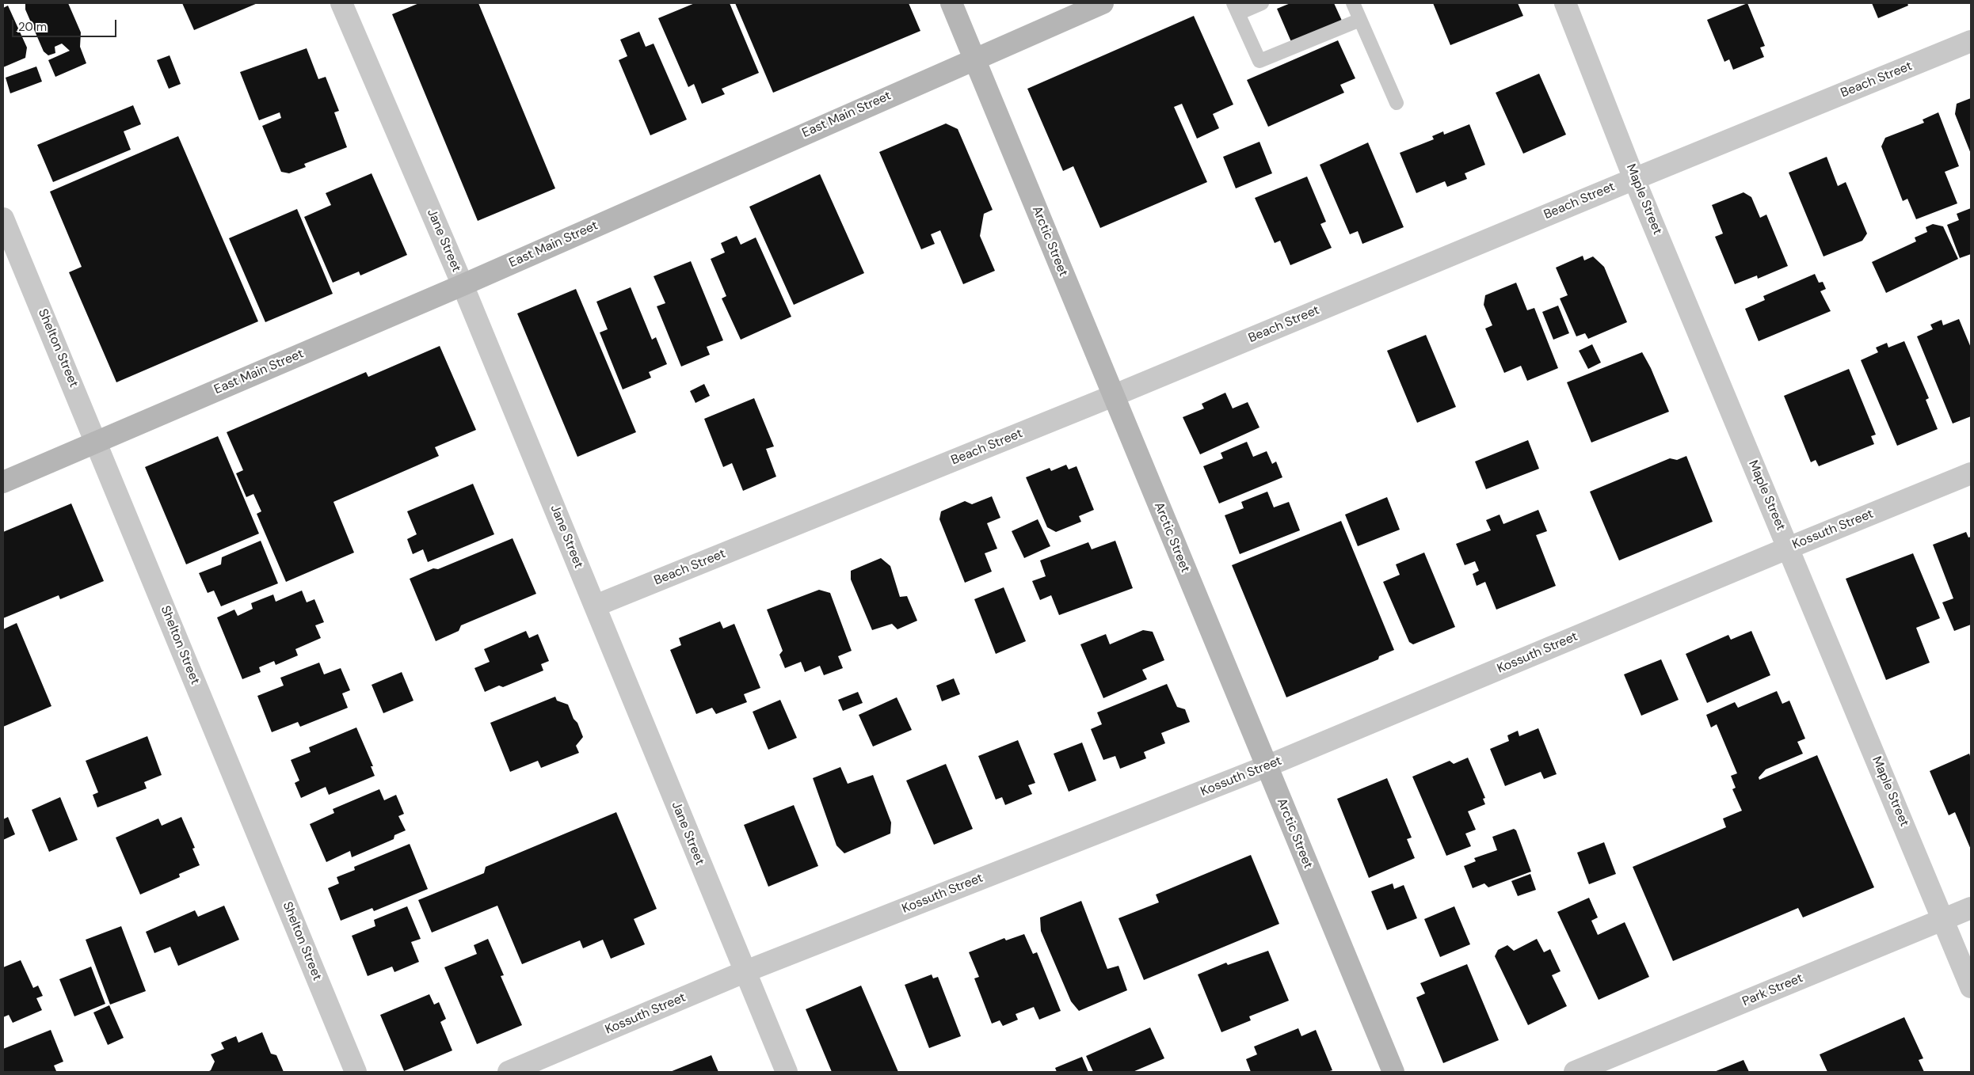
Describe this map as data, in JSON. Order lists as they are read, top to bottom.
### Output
{
  "streets": {
    "main road": ["East Main Street", "Arctic Street"],
    "street": [
      "Beach Street",
      "Maple Street",
      "Jane Street",
      "Shelton Street",
      "Kossuth Street",
      "Park Street"
    ]
  },
  "crossings": [
    ["Beach Street", "Maple Street"],
    ["Beach Street", "Jane Street"],
    ["Beach Street", "Arctic Street"],
    ["East Main Street", "Jane Street"],
    ["East Main Street", "Arctic Street"],
    ["East Main Street", "Shelton Street"],
    ["Maple Street", "Kossuth Street"],
    ["Maple Street", "Park Street"],
    ["Jane Street", "Kossuth Street"],
    ["Arctic Street", "Kossuth Street"]
  ],
  "scale_bar": "20 m"
}
